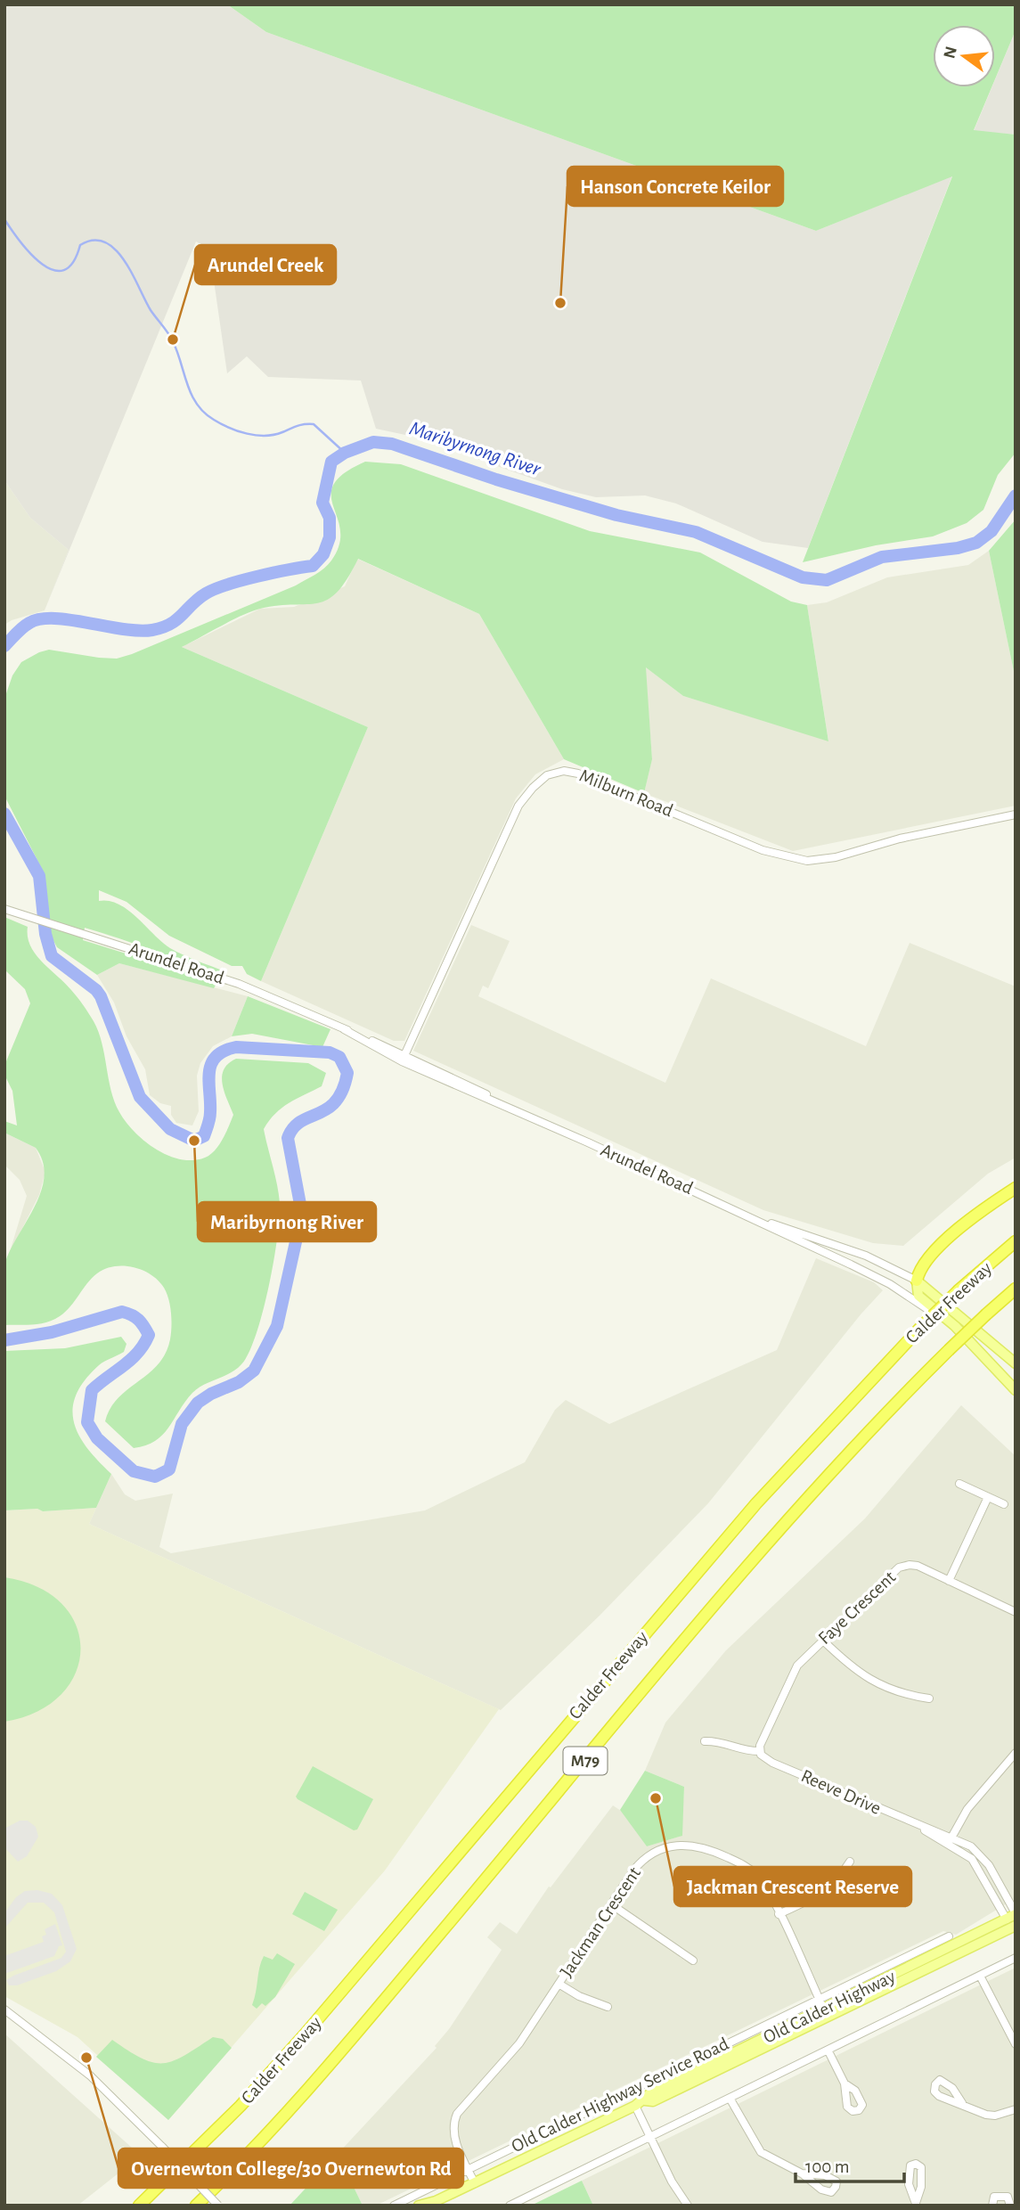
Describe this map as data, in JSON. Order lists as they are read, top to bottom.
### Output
{
  "streets": {
    "highway": ["Calder Freeway", "M79"],
    "main road": ["Old Calder Highway"],
    "street": [
      "Milburn Road",
      "Arundel Road",
      "Faye Crescent",
      "Reeve Drive",
      "Jackman Crescent",
      "Old Calder Highway Service Road"
    ]
  },
  "crossings": [
    ["Milburn Road", "Arundel Road"],
    ["Faye Crescent", "Reeve Drive"],
    ["Reeve Drive", "Old Calder Highway"],
    ["Jackman Crescent", "Old Calder Highway"],
    ["Jackman Crescent", "Old Calder Highway Service Road"]
  ],
  "water": ["Maribyrnong River"],
  "places": [
    "Hanson Concrete Keilor",
    "Arundel Creek",
    "Maribyrnong River",
    "Jackman Crescent Reserve",
    "Overnewton College/30 Overnewton Rd"
  ],
  "scale_bar": "100 m",
  "north": "left"
}
